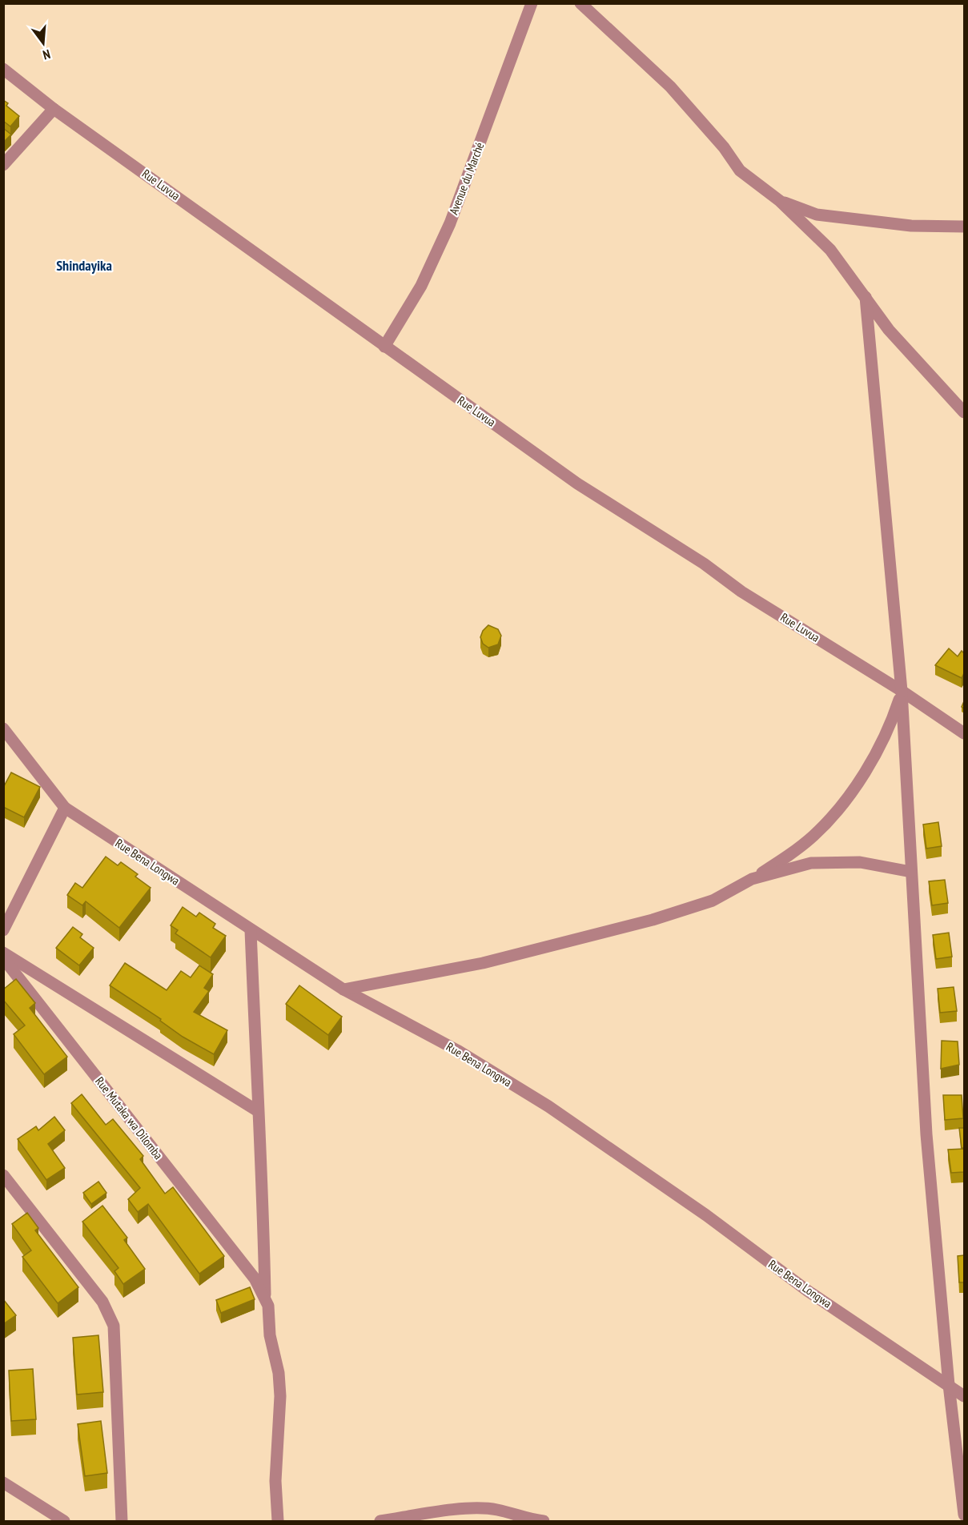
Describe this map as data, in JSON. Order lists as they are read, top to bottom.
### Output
{
  "streets": {
    "street": [
      "Avenue du Marché",
      "Rue Luvua",
      "Rue Bena Longwa",
      "Rue Mutaka wa Dilomba"
    ]
  },
  "crossings": [
    ["Avenue du Marché", "Rue Luvua"]
  ],
  "districts": ["Shindayika"],
  "north": "bottom"
}
